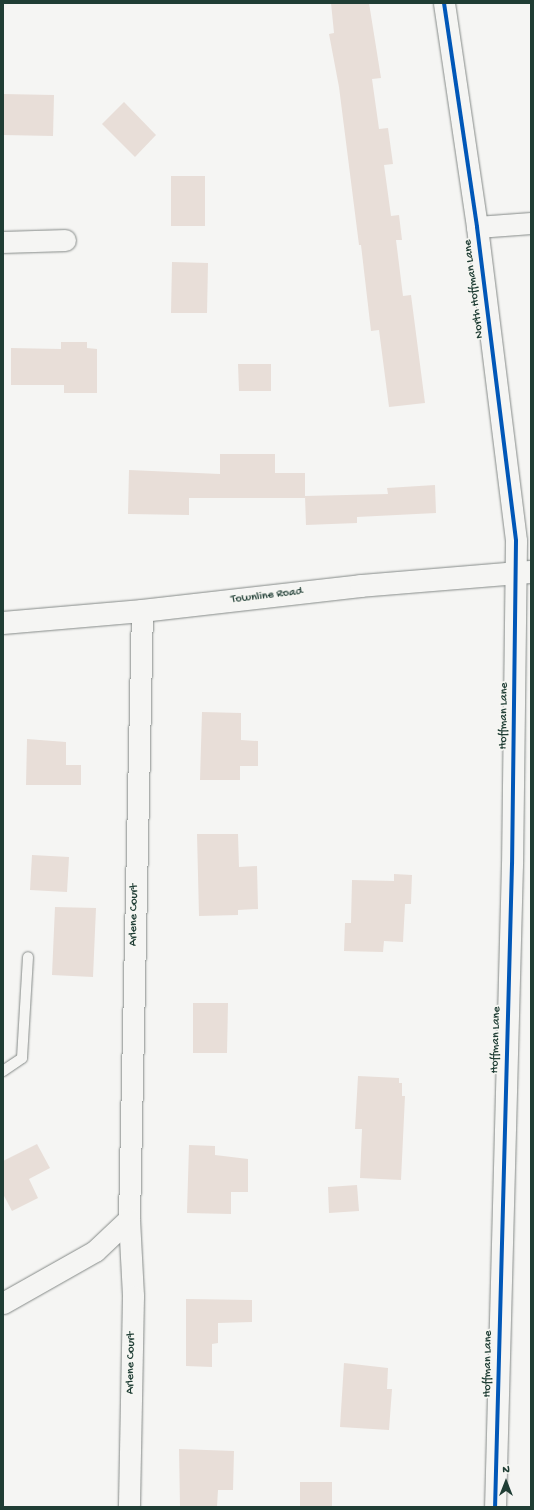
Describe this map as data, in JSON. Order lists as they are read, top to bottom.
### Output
{
  "streets": {
    "street": [
      "North Hoffman Lane",
      "Townline Road",
      "Hoffman Lane",
      "Arlene Court"
    ]
  },
  "crossings": [
    ["North Hoffman Lane", "Townline Road"],
    ["North Hoffman Lane", "Hoffman Lane"],
    ["Townline Road", "Hoffman Lane"],
    ["Townline Road", "Arlene Court"]
  ],
  "north": "top"
}
